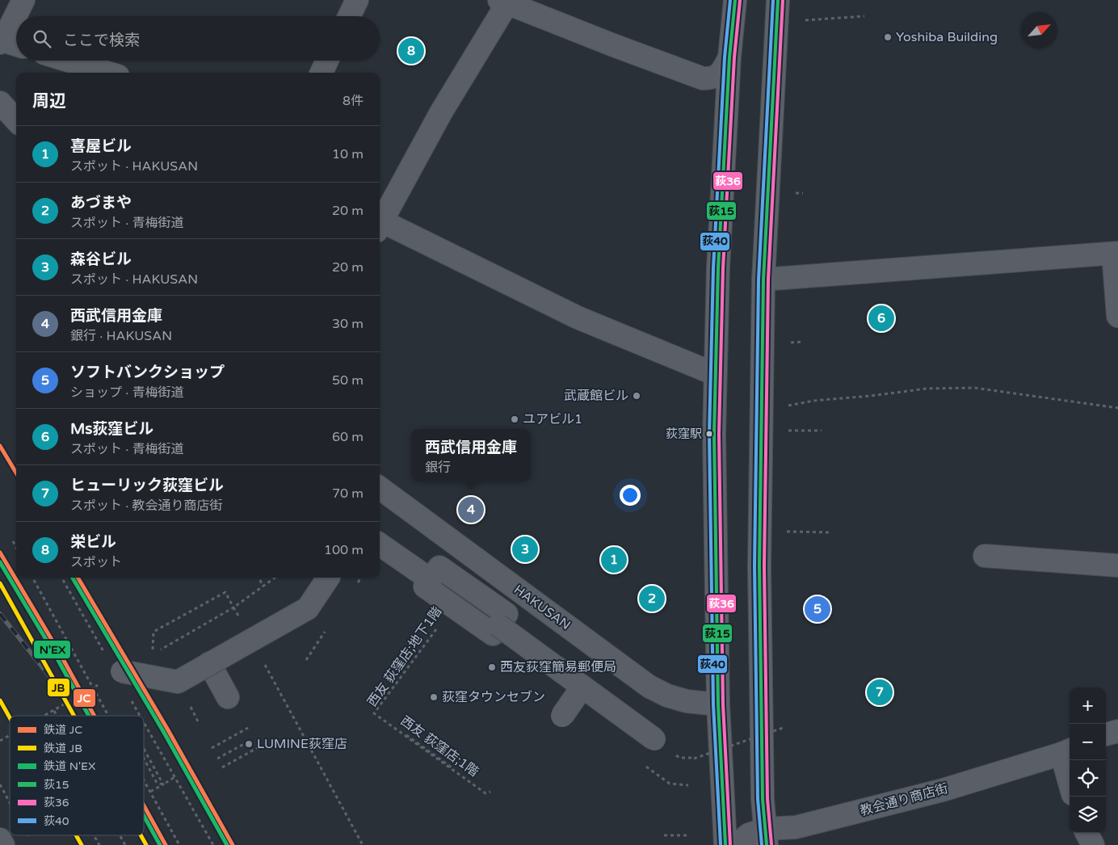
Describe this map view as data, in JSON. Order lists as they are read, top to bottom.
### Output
{
  "streets": {
    "street": ["HAKUSAN", "教会通り商店街"],
    "path": ["西友 荻窪店;地下1階", "西友 荻窪店;1階"]
  },
  "crossings": [
    ["西友 荻窪店;地下1階", "西友 荻窪店;1階"]
  ],
  "places": [
    "Yoshiba Building",
    "武蔵館ビル",
    "ユアビル1",
    "荻窪駅",
    "西友荻窪簡易郵便局",
    "荻窪タウンセブン",
    "LUMINE荻窪店"
  ],
  "lines": [
    "transit line 荻15",
    "transit line 荻36",
    "transit line 荻40",
    "rail line JC",
    "rail line N'EX",
    "rail line JB"
  ],
  "legend": [
    "鉄道 JC",
    "鉄道 JB",
    "鉄道 N'EX",
    "荻15",
    "荻36",
    "荻40"
  ],
  "north": "top right",
  "page": {
    "search": "ここで検索",
    "pins": [
      "8",
      "6",
      "4",
      "3",
      "1",
      "2",
      "5",
      "7"
    ],
    "heading": ["周辺", "8件"],
    "list": [
      {
        "mark": "1",
        "name": "喜屋ビル",
        "note": "スポット · HAKUSAN",
        "value": "10 m"
      },
      {
        "mark": "2",
        "name": "あづまや",
        "note": "スポット · 青梅街道",
        "value": "20 m"
      },
      {
        "mark": "3",
        "name": "森谷ビル",
        "note": "スポット · HAKUSAN",
        "value": "20 m"
      },
      {
        "mark": "4",
        "name": "西武信用金庫",
        "note": "銀行 · HAKUSAN",
        "value": "30 m"
      },
      {
        "mark": "5",
        "name": "ソフトバンクショップ",
        "note": "ショップ · 青梅街道",
        "value": "50 m"
      },
      {
        "mark": "6",
        "name": "Ms荻窪ビル",
        "note": "スポット · 青梅街道",
        "value": "60 m"
      },
      {
        "mark": "7",
        "name": "ヒューリック荻窪ビル",
        "note": "スポット · 教会通り商店街",
        "value": "70 m"
      },
      {
        "mark": "8",
        "name": "栄ビル",
        "note": "スポット",
        "value": "100 m"
      }
    ],
    "popup": ["西武信用金庫", "銀行"],
    "map_buttons": ["+", "−"]
  }
}
